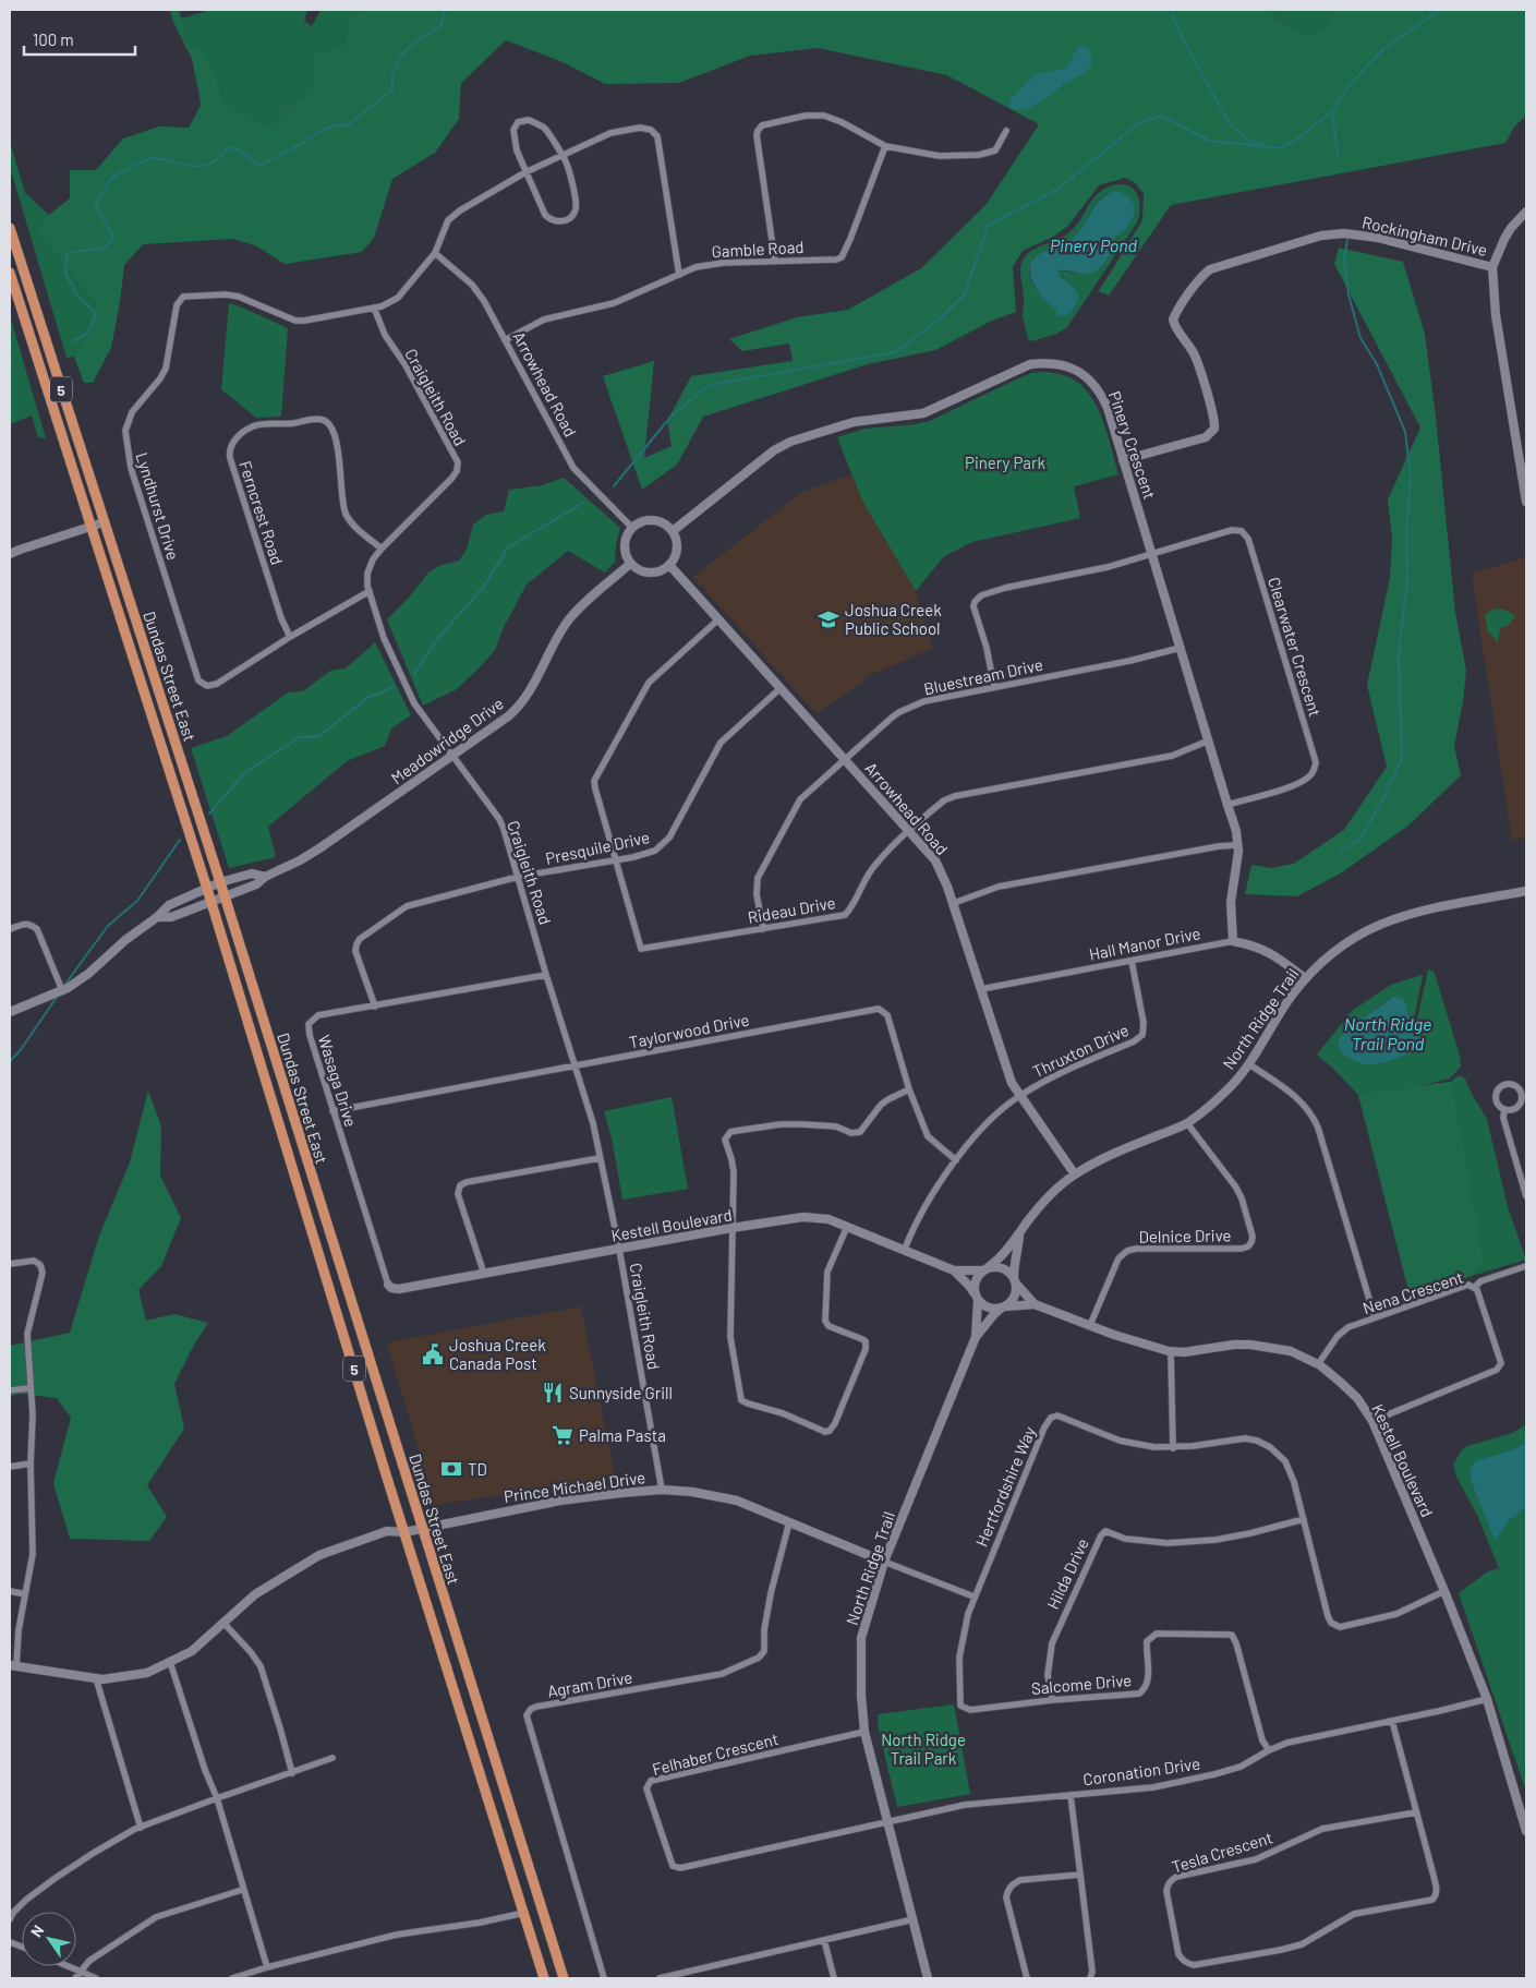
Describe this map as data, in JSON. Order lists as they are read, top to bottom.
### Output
{
  "streets": {
    "main road": ["5", "Dundas Street East"],
    "street": [
      "Rockingham Drive",
      "Gamble Road",
      "Arrowhead Road",
      "Craigleith Road",
      "Pinery Crescent",
      "Lyndhurst Drive",
      "Ferncrest Road",
      "Clearwater Crescent",
      "Bluestream Drive",
      "Meadowridge Drive",
      "Presquile Drive",
      "Rideau Drive",
      "Hall Manor Drive",
      "North Ridge Trail",
      "Taylorwood Drive",
      "Thruxton Drive",
      "Wasaga Drive",
      "Kestell Boulevard",
      "Delnice Drive",
      "Nena Crescent",
      "Prince Michael Drive",
      "Hertfordshire Way",
      "Hilda Drive",
      "Agram Drive",
      "Salcome Drive",
      "Felhaber Crescent",
      "Coronation Drive",
      "Tesla Crescent"
    ]
  },
  "crossings": [
    ["Rockingham Drive", "Pinery Crescent"],
    ["Gamble Road", "Arrowhead Road"],
    ["Gamble Road", "Lyndhurst Drive"],
    ["Arrowhead Road", "Pinery Crescent"],
    ["Arrowhead Road", "Lyndhurst Drive"],
    ["Arrowhead Road", "Bluestream Drive"],
    ["Arrowhead Road", "Meadowridge Drive"],
    ["Arrowhead Road", "Presquile Drive"],
    ["Arrowhead Road", "Rideau Drive"],
    ["Arrowhead Road", "Hall Manor Drive"],
    ["Arrowhead Road", "North Ridge Trail"],
    ["Arrowhead Road", "Thruxton Drive"],
    ["Craigleith Road", "Lyndhurst Drive"],
    ["Craigleith Road", "Ferncrest Road"],
    ["Craigleith Road", "Meadowridge Drive"],
    ["Craigleith Road", "Presquile Drive"],
    ["Craigleith Road", "Taylorwood Drive"],
    ["Craigleith Road", "Wasaga Drive"],
    ["Craigleith Road", "Kestell Boulevard"],
    ["Craigleith Road", "Prince Michael Drive"],
    ["Pinery Crescent", "Clearwater Crescent"],
    ["Pinery Crescent", "Bluestream Drive"],
    ["Pinery Crescent", "Meadowridge Drive"],
    ["Pinery Crescent", "Rideau Drive"],
    ["Pinery Crescent", "Hall Manor Drive"],
    ["Lyndhurst Drive", "Ferncrest Road"],
    ["Dundas Street East", "Meadowridge Drive"],
    ["Dundas Street East", "Prince Michael Drive"],
    ["Bluestream Drive", "Rideau Drive"],
    ["Presquile Drive", "Rideau Drive"],
    ["Presquile Drive", "Wasaga Drive"],
    ["Hall Manor Drive", "North Ridge Trail"],
    ["Hall Manor Drive", "Thruxton Drive"],
    ["North Ridge Trail", "Kestell Boulevard"],
    ["North Ridge Trail", "Delnice Drive"],
    ["North Ridge Trail", "Prince Michael Drive"],
    ["North Ridge Trail", "Felhaber Crescent"],
    ["North Ridge Trail", "Coronation Drive"],
    ["Taylorwood Drive", "Thruxton Drive"],
    ["Taylorwood Drive", "Wasaga Drive"],
    ["Thruxton Drive", "Kestell Boulevard"],
    ["Wasaga Drive", "Kestell Boulevard"],
    ["Kestell Boulevard", "Delnice Drive"],
    ["Kestell Boulevard", "Nena Crescent"],
    ["Kestell Boulevard", "Hertfordshire Way"],
    ["Kestell Boulevard", "Coronation Drive"],
    ["Prince Michael Drive", "Agram Drive"],
    ["Hertfordshire Way", "Hilda Drive"],
    ["Hertfordshire Way", "Salcome Drive"],
    ["Hilda Drive", "Salcome Drive"],
    ["Salcome Drive", "Coronation Drive"],
    ["Felhaber Crescent", "Coronation Drive"],
    ["Coronation Drive", "Tesla Crescent"]
  ],
  "water": ["Pinery Pond", "North Ridge Trail Pond"],
  "parks": ["Pinery Park", "North Ridge Trail Park"],
  "places": {
    "school or university": ["Joshua Creek Public School"],
    "public building": ["Joshua Creek Canada Post"],
    "restaurant": ["Sunnyside Grill"],
    "supermarket": ["Palma Pasta"],
    "bank": ["TD"]
  },
  "scale_bar": "100 m",
  "north": "top left"
}
